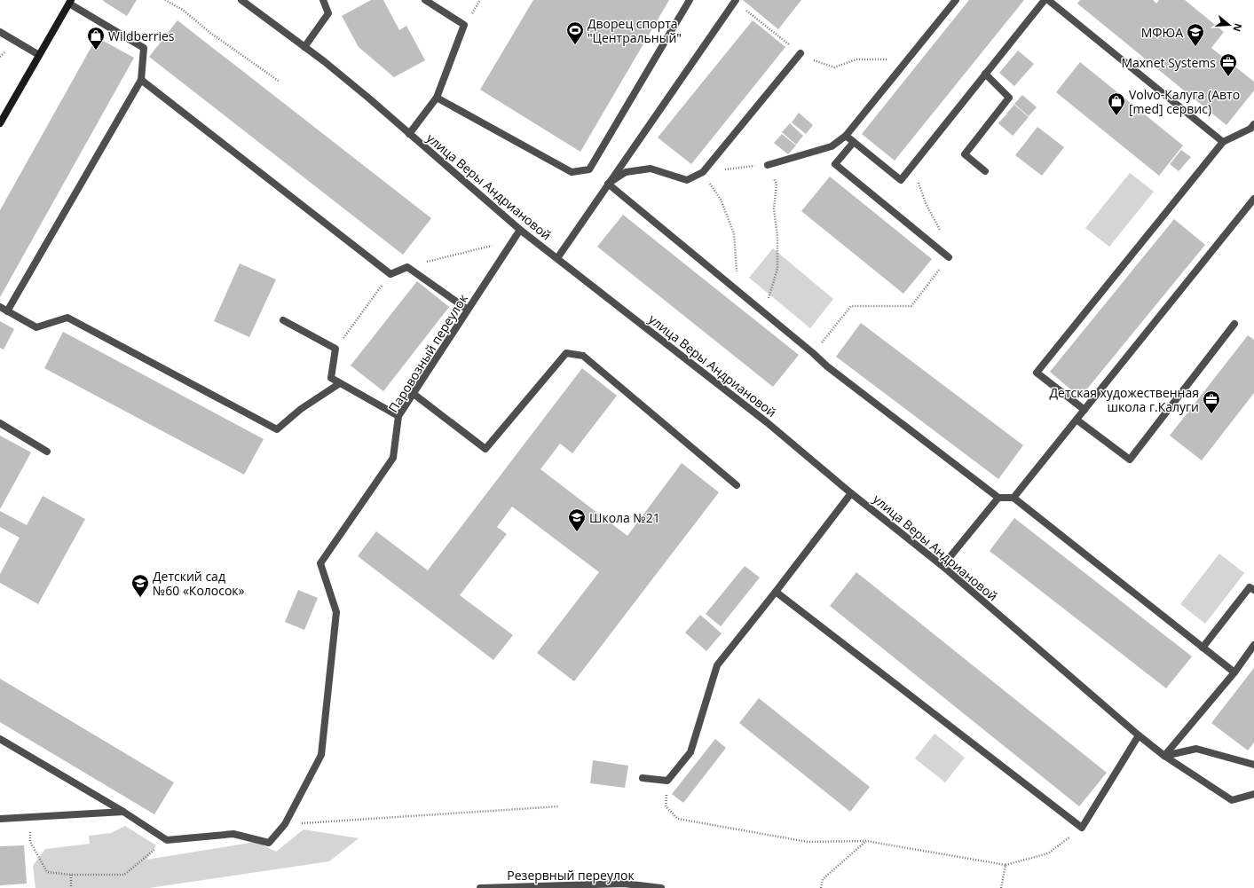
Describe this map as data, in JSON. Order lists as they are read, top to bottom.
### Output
{
  "streets": {
    "street": ["улица Веры Андриановой", "Паровозный переулок", "Резервный переулок"]
  },
  "crossings": [
    ["улица Веры Андриановой", "Паровозный переулок"]
  ],
  "places": {
    "sports": ["Дворец спорта \"Центральный\""],
    "school or university": ["МФЮА", "Школа №21", "Детский сад №60 «Колосок»"],
    "shop": ["Wildberries", "Volvo-Калуга (Авто [med] сервис)"],
    "office": ["Maxnet Systems", "Детская художественная школа г.Калуги"]
  },
  "north": "right"
}
